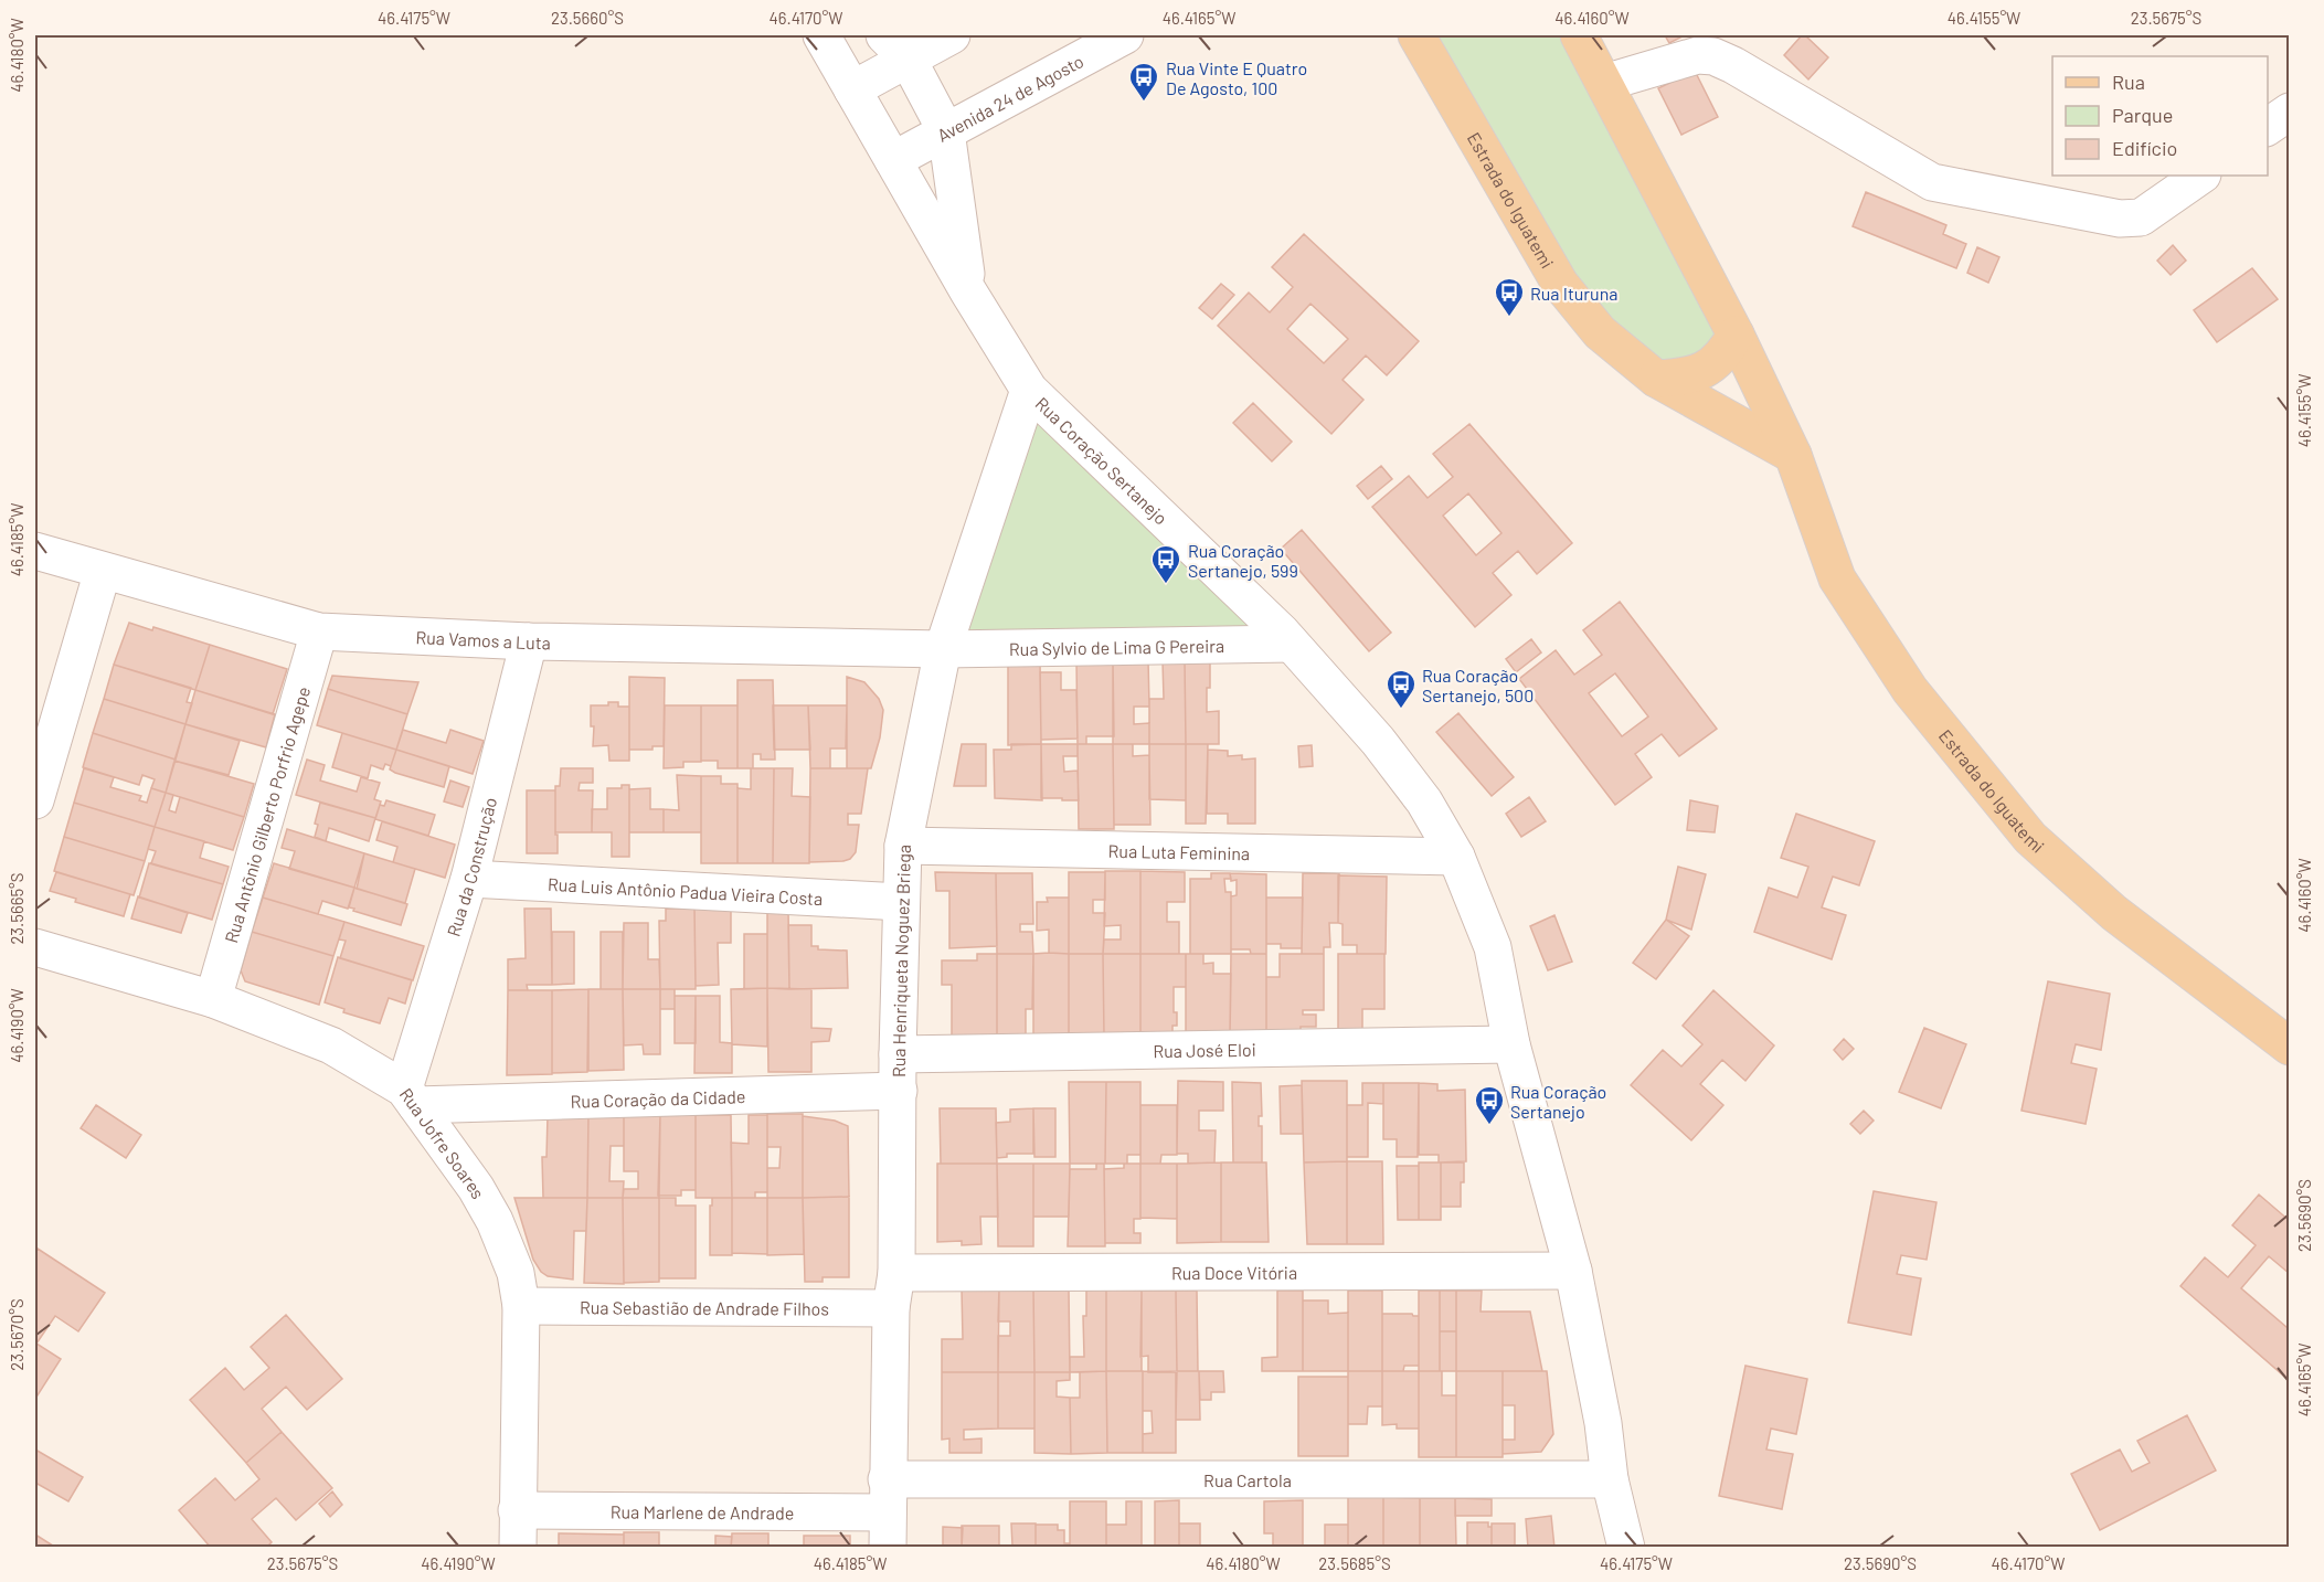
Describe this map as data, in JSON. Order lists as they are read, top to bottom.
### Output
{
  "streets": {
    "main road": ["Estrada do Iguatemi"],
    "street": [
      "Avenida 24 de Agosto",
      "Rua Coração Sertanejo",
      "Rua Vamos a Luta",
      "Rua Sylvio de Lima G Pereira",
      "Rua Antõnio Gilberto Porfrio Agepe",
      "Rua Luta Feminina",
      "Rua da Construção",
      "Rua Luis Antônio Padua Vieira Costa",
      "Rua Henriqueta Noguez Briega",
      "Rua José Eloi",
      "Rua Coração da Cidade",
      "Rua Jofre Soares",
      "Rua Doce Vitória",
      "Rua Sebastião de Andrade Filhos",
      "Rua Cartola",
      "Rua Marlene de Andrade"
    ]
  },
  "crossings": [
    ["Avenida 24 de Agosto", "Rua Coração Sertanejo"],
    ["Rua Coração Sertanejo", "Rua Sylvio de Lima G Pereira"],
    ["Rua Coração Sertanejo", "Rua Luta Feminina"],
    ["Rua Coração Sertanejo", "Rua Henriqueta Noguez Briega"],
    ["Rua Coração Sertanejo", "Rua José Eloi"],
    ["Rua Coração Sertanejo", "Rua Doce Vitória"],
    ["Rua Coração Sertanejo", "Rua Cartola"],
    ["Rua Vamos a Luta", "Rua Sylvio de Lima G Pereira"],
    ["Rua Vamos a Luta", "Rua Antõnio Gilberto Porfrio Agepe"],
    ["Rua Vamos a Luta", "Rua da Construção"],
    ["Rua Vamos a Luta", "Rua Henriqueta Noguez Briega"],
    ["Rua Sylvio de Lima G Pereira", "Rua Henriqueta Noguez Briega"],
    ["Rua Antõnio Gilberto Porfrio Agepe", "Rua Jofre Soares"],
    ["Rua Luta Feminina", "Rua Henriqueta Noguez Briega"],
    ["Rua da Construção", "Rua Luis Antônio Padua Vieira Costa"],
    ["Rua da Construção", "Rua Coração da Cidade"],
    ["Rua da Construção", "Rua Jofre Soares"],
    ["Rua Luis Antônio Padua Vieira Costa", "Rua Henriqueta Noguez Briega"],
    ["Rua Henriqueta Noguez Briega", "Rua José Eloi"],
    ["Rua Henriqueta Noguez Briega", "Rua Coração da Cidade"],
    ["Rua Henriqueta Noguez Briega", "Rua Doce Vitória"],
    ["Rua Henriqueta Noguez Briega", "Rua Sebastião de Andrade Filhos"],
    ["Rua Henriqueta Noguez Briega", "Rua Cartola"],
    ["Rua Henriqueta Noguez Briega", "Rua Marlene de Andrade"],
    ["Rua Coração da Cidade", "Rua Jofre Soares"],
    ["Rua Jofre Soares", "Rua Sebastião de Andrade Filhos"],
    ["Rua Jofre Soares", "Rua Marlene de Andrade"],
    ["Rua Cartola", "Rua Marlene de Andrade"]
  ],
  "places": {
    "bus stop": [
      "Rua Vinte E Quatro De Agosto, 100",
      "Rua Ituruna",
      "Rua Coração Sertanejo, 599",
      "Rua Coração Sertanejo, 500",
      "Rua Coração Sertanejo"
    ]
  },
  "legend": ["Rua", "Parque", "Edifício"],
  "coordinates": [
    "46.4175°W",
    "23.5660°S",
    "46.4170°W",
    "46.4165°W",
    "46.4160°W",
    "46.4155°W",
    "23.5675°S",
    "46.4180°W",
    "46.4185°W",
    "23.5665°S",
    "46.4190°W",
    "23.5690°S",
    "23.5670°S",
    "23.5685°S"
  ]
}
